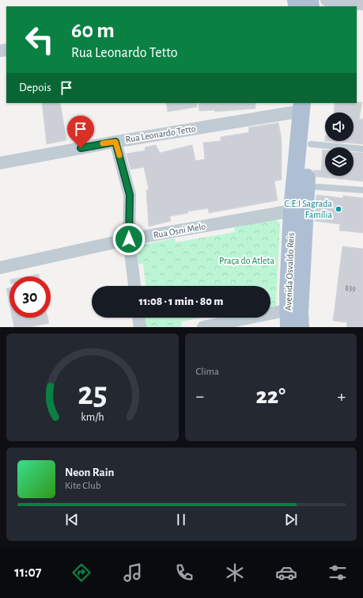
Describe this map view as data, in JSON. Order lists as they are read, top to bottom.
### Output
{
  "streets": {
    "main road": ["Avenida Osvaldo Reis"],
    "street": ["Rua Leonardo Tetto", "Rua Osni Melo"]
  },
  "crossings": [
    ["Rua Leonardo Tetto", "Avenida Osvaldo Reis"],
    ["Rua Osni Melo", "Avenida Osvaldo Reis"]
  ],
  "parks": ["Praça do Atleta"],
  "places": ["C.E.I Sagrada Família"],
  "house_numbers": ["839"],
  "page": {
    "turn": ["60 m", "Rua Leonardo Tetto"],
    "then": "Depois",
    "limit": "30",
    "trip": "11:08 · 1 min · 80 m",
    "tile": "Clima",
    "heat": ["−", "22°", "+"],
    "song": ["Neon Rain", "Kite Club"],
    "tabs": "11:07",
    "gauge": ["25", "km/h"]
  }
}
